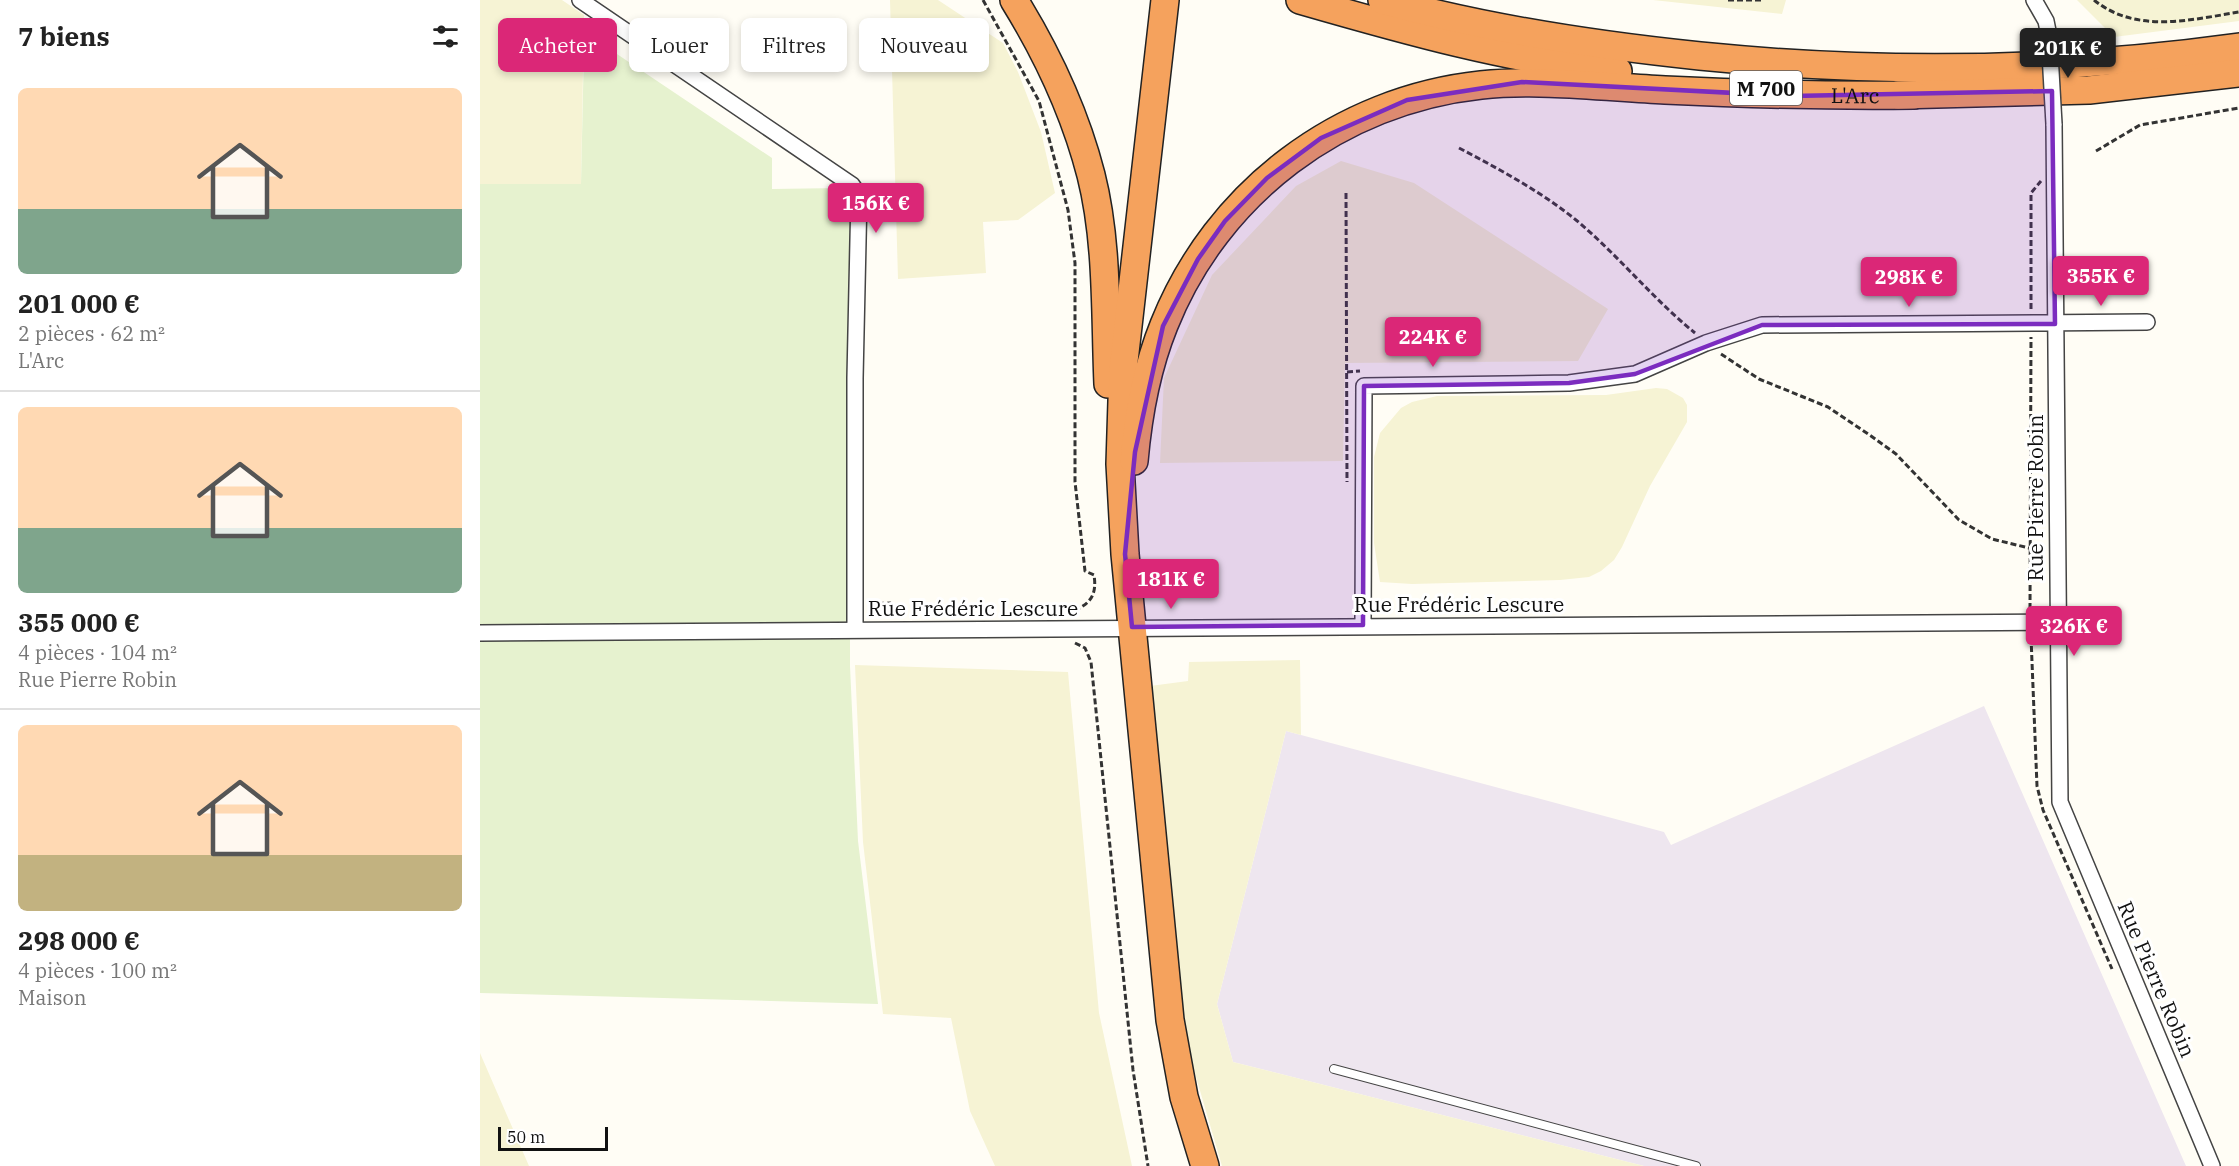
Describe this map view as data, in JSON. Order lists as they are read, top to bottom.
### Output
{
  "streets": {
    "highway": ["M 700", "L'Arc"],
    "street": ["Rue Pierre Robin", "Rue Frédéric Lescure"]
  },
  "crossings": [
    ["Rue Pierre Robin", "Rue Frédéric Lescure"]
  ],
  "scale_bar": "50 m",
  "page": {
    "heading": "7 biens",
    "chip": [
      "Acheter",
      "Louer",
      "Filtres",
      "Nouveau"
    ],
    "price": [
      "201K €",
      "156K €",
      "355K €",
      "298K €",
      "224K €",
      "181K €",
      "326K €"
    ],
    "list": [
      {
        "name": "201 000 €",
        "note": "2 pièces · 62 m² · L'Arc"
      },
      {
        "name": "355 000 €",
        "note": "4 pièces · 104 m² · Rue Pierre Robin"
      },
      {
        "name": "298 000 €",
        "note": "4 pièces · 100 m² · Maison"
      }
    ],
    "scale": "50 m"
  }
}
